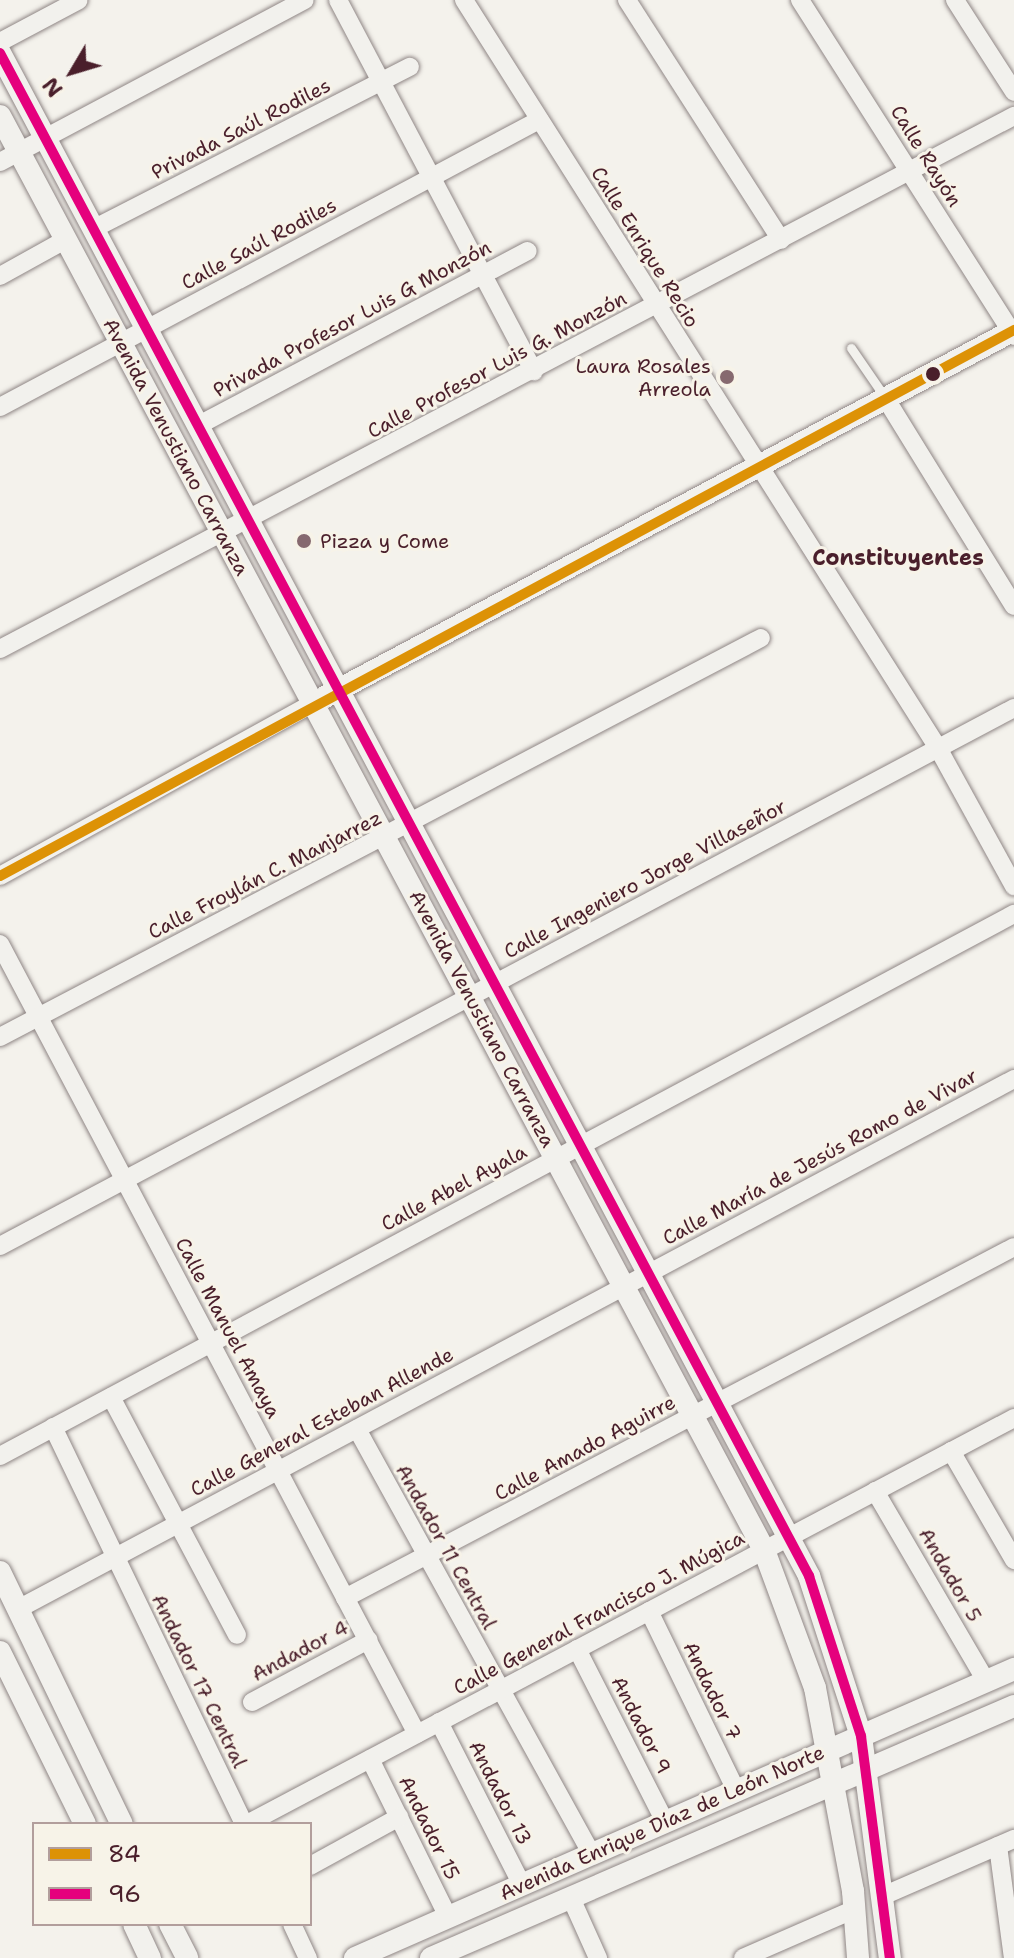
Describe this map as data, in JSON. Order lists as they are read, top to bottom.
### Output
{
  "streets": {
    "street": [
      "Privada Saúl Rodiles",
      "Calle Rayón",
      "Calle Saúl Rodiles",
      "Calle Enrique Recio",
      "Privada Profesor Luis G Monzón",
      "Calle Profesor Luis G. Monzón",
      "Avenida Venustiano Carranza",
      "Calle Froylán C. Manjarrez",
      "Calle Ingeniero Jorge Villaseñor",
      "Calle María de Jesús Romo de Vivar",
      "Calle Abel Ayala",
      "Calle Manuel Amaya",
      "Calle General Esteban Allende",
      "Calle Amado Aguirre",
      "Andador 11 Central",
      "Andador 5",
      "Calle General Francisco J. Múgica",
      "Andador 4",
      "Andador 17 Central",
      "Andador 7",
      "Andador 9",
      "Andador 13",
      "Avenida Enrique Díaz de León Norte",
      "Andador 15"
    ]
  },
  "crossings": [
    ["Privada Saúl Rodiles", "Avenida Venustiano Carranza"],
    ["Calle Rayón", "Calle Profesor Luis G. Monzón"],
    ["Calle Saúl Rodiles", "Calle Enrique Recio"],
    ["Calle Saúl Rodiles", "Avenida Venustiano Carranza"],
    ["Calle Enrique Recio", "Calle Profesor Luis G. Monzón"],
    ["Calle Enrique Recio", "Calle Ingeniero Jorge Villaseñor"],
    ["Privada Profesor Luis G Monzón", "Avenida Venustiano Carranza"],
    ["Calle Profesor Luis G. Monzón", "Avenida Venustiano Carranza"],
    ["Avenida Venustiano Carranza", "Calle Froylán C. Manjarrez"],
    ["Avenida Venustiano Carranza", "Calle Ingeniero Jorge Villaseñor"],
    ["Avenida Venustiano Carranza", "Calle María de Jesús Romo de Vivar"],
    ["Avenida Venustiano Carranza", "Calle Abel Ayala"],
    ["Avenida Venustiano Carranza", "Calle General Esteban Allende"],
    ["Avenida Venustiano Carranza", "Calle Amado Aguirre"],
    ["Avenida Venustiano Carranza", "Calle General Francisco J. Múgica"],
    ["Avenida Venustiano Carranza", "Avenida Enrique Díaz de León Norte"],
    ["Calle Froylán C. Manjarrez", "Calle Manuel Amaya"],
    ["Calle Ingeniero Jorge Villaseñor", "Calle Manuel Amaya"],
    ["Calle María de Jesús Romo de Vivar", "Calle General Esteban Allende"],
    ["Calle Abel Ayala", "Calle Manuel Amaya"],
    ["Calle Abel Ayala", "Andador 17 Central"],
    ["Calle Manuel Amaya", "Calle General Esteban Allende"],
    ["Calle Manuel Amaya", "Calle Amado Aguirre"],
    ["Calle Manuel Amaya", "Calle General Francisco J. Múgica"],
    ["Calle Manuel Amaya", "Andador 4"],
    ["Calle General Esteban Allende", "Andador 11 Central"],
    ["Calle General Esteban Allende", "Andador 17 Central"],
    ["Calle Amado Aguirre", "Andador 11 Central"],
    ["Andador 11 Central", "Calle General Francisco J. Múgica"],
    ["Andador 11 Central", "Avenida Enrique Díaz de León Norte"],
    ["Andador 5", "Calle General Francisco J. Múgica"],
    ["Andador 5", "Avenida Enrique Díaz de León Norte"],
    ["Calle General Francisco J. Múgica", "Andador 7"],
    ["Calle General Francisco J. Múgica", "Andador 9"],
    ["Calle General Francisco J. Múgica", "Andador 13"],
    ["Calle General Francisco J. Múgica", "Andador 15"],
    ["Andador 7", "Avenida Enrique Díaz de León Norte"],
    ["Andador 9", "Avenida Enrique Díaz de León Norte"],
    ["Andador 13", "Avenida Enrique Díaz de León Norte"],
    ["Avenida Enrique Díaz de León Norte", "Andador 15"]
  ],
  "districts": ["Constituyentes"],
  "places": ["Laura Rosales Arreola", "Pizza y Come"],
  "lines": ["transit line 96", "transit line 84"],
  "legend": ["84", "96"],
  "north": "bottom left"
}
